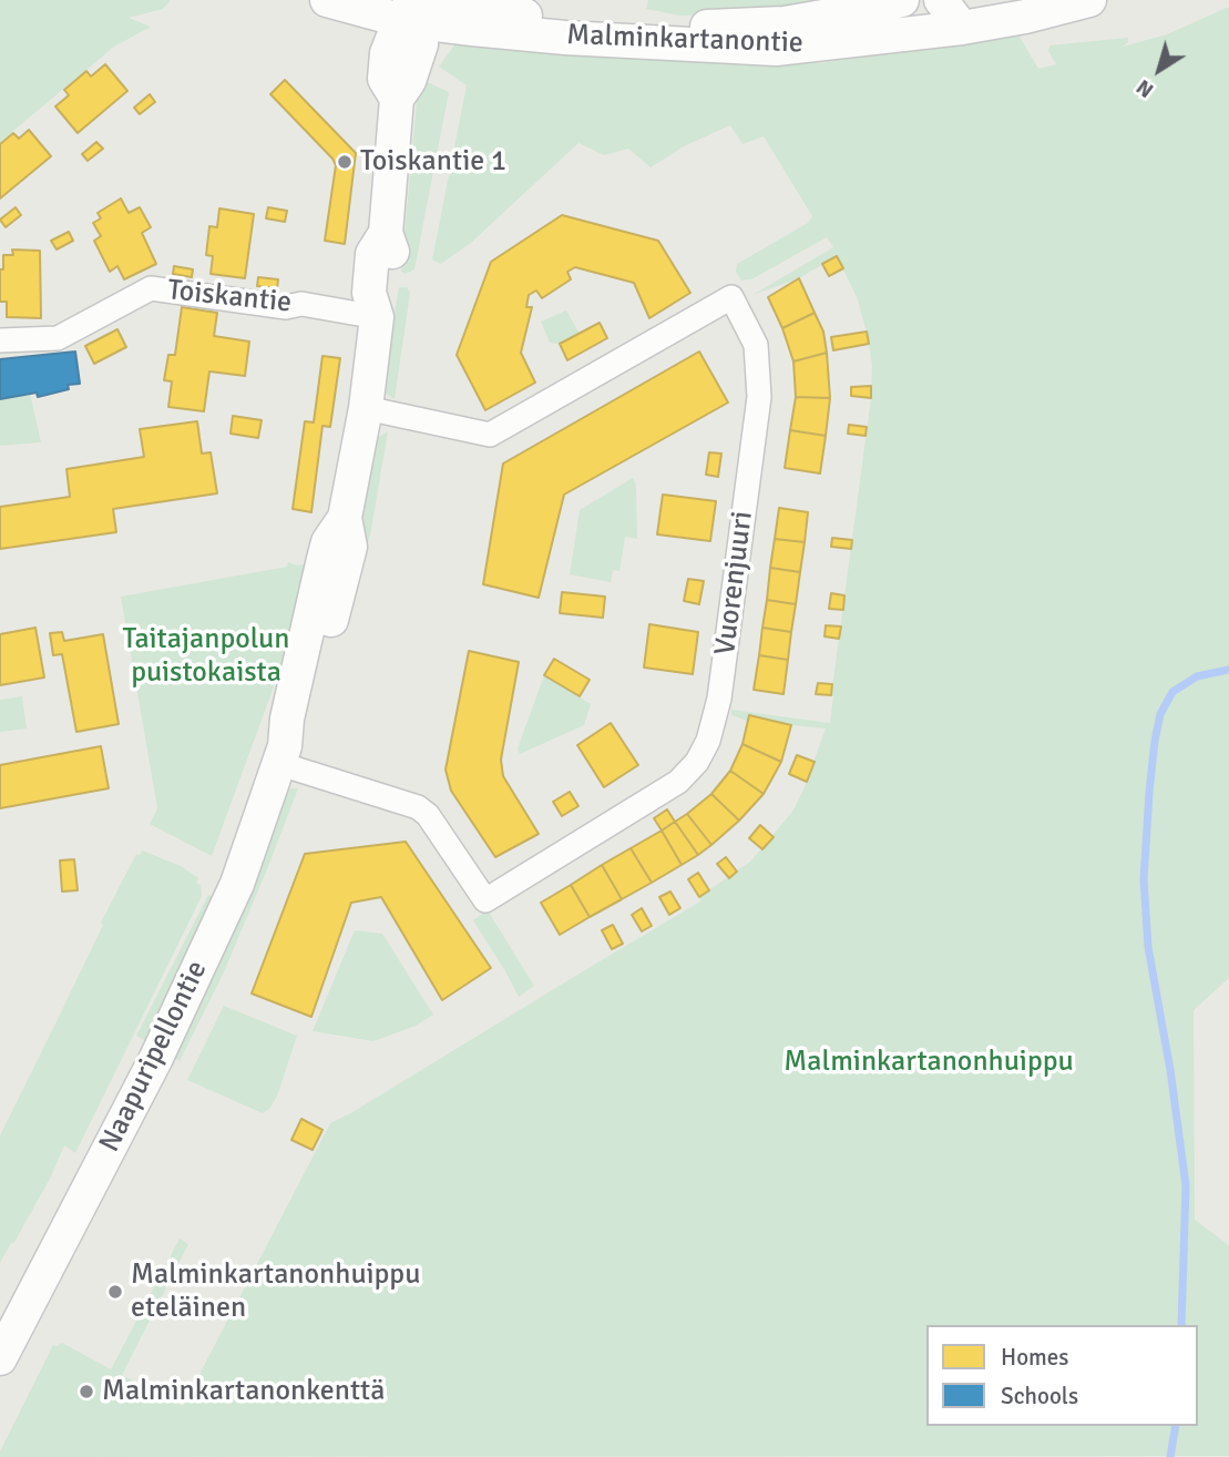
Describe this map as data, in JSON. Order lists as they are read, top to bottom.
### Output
{
  "streets": {
    "street": [
      "Malminkartanontie",
      "Toiskantie",
      "Vuorenjuuri",
      "Naapuripellontie"
    ]
  },
  "crossings": [
    ["Malminkartanontie", "Naapuripellontie"],
    ["Toiskantie", "Naapuripellontie"],
    ["Vuorenjuuri", "Naapuripellontie"]
  ],
  "parks": ["Taitajanpolun puistokaista", "Malminkartanonhuippu"],
  "places": ["Toiskantie 1", "Malminkartanonhuippu eteläinen", "Malminkartanonkenttä"],
  "legend": ["Homes", "Schools"],
  "north": "bottom left"
}
